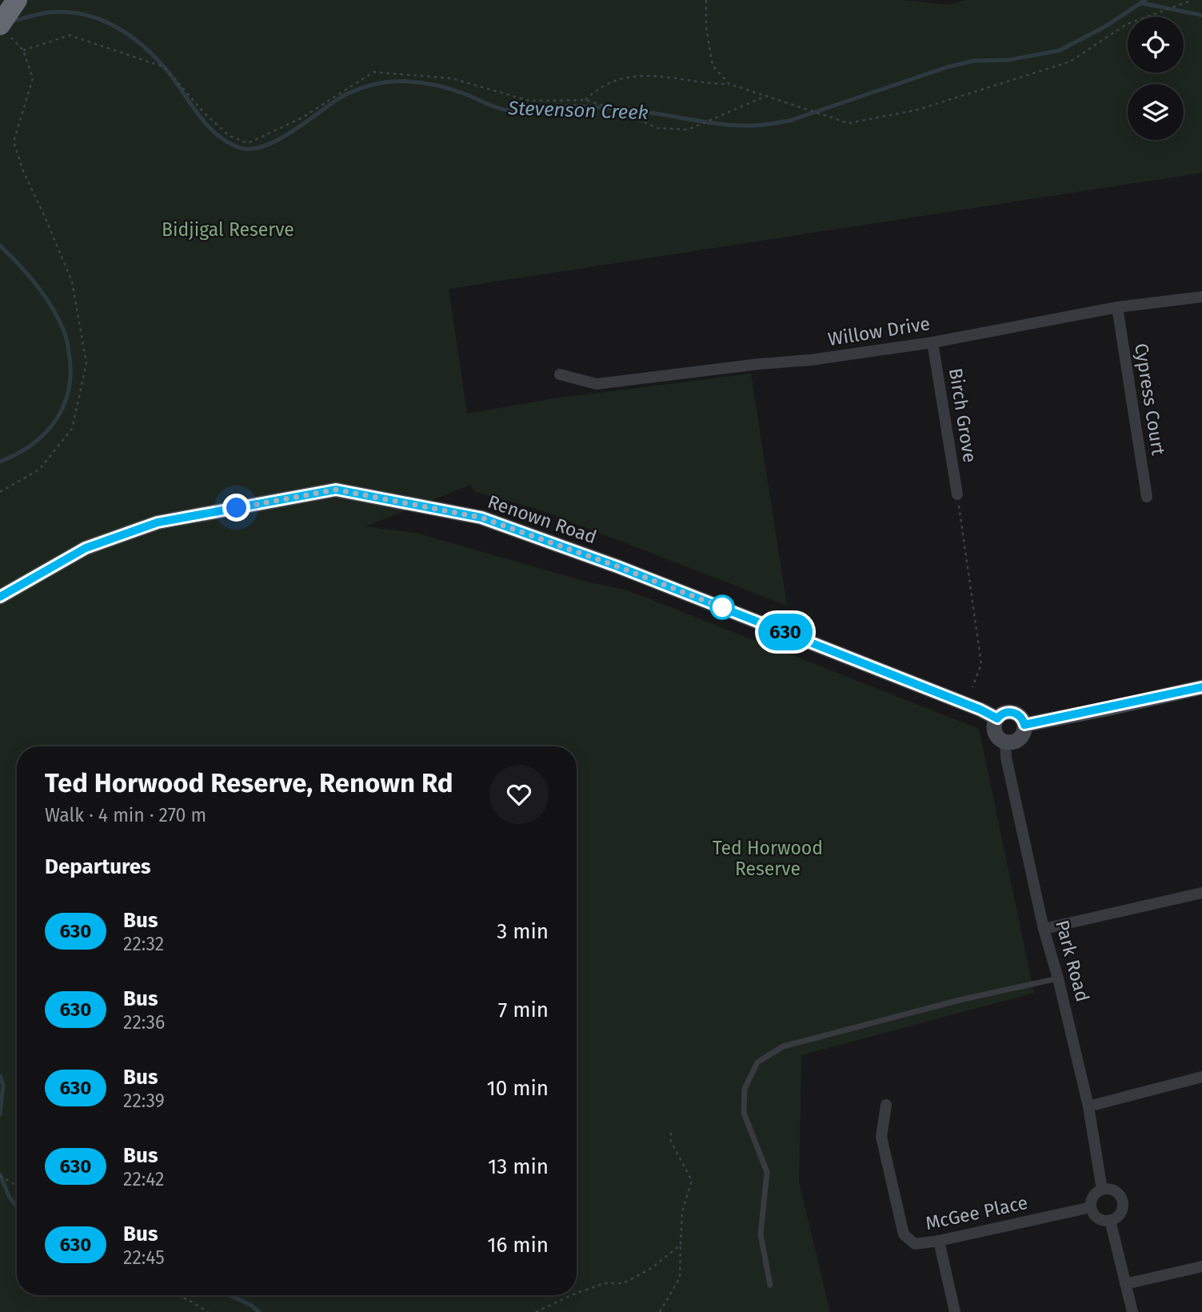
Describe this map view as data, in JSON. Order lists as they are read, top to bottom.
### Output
{
  "streets": {
    "main road": ["Renown Road"],
    "street": [
      "Willow Drive",
      "Cypress Court",
      "Birch Grove",
      "Park Road",
      "McGee Place"
    ]
  },
  "crossings": [
    ["Willow Drive", "Cypress Court"],
    ["Willow Drive", "Birch Grove"],
    ["Renown Road", "Park Road"],
    ["Park Road", "McGee Place"]
  ],
  "water": ["Stevenson Creek"],
  "parks": ["Bidjigal Reserve", "Ted Horwood Reserve"],
  "lines": ["bus line 630"],
  "page": {
    "on_map": "630",
    "heading": [
      ["Ted Horwood Reserve, Renown Rd", "Walk · 4 min · 270 m"],
      "Departures"
    ],
    "list": [
      {
        "mark": "630",
        "name": "Bus",
        "note": "22:32",
        "value": "3 min"
      },
      {
        "mark": "630",
        "name": "Bus",
        "note": "22:36",
        "value": "7 min"
      },
      {
        "mark": "630",
        "name": "Bus",
        "note": "22:39",
        "value": "10 min"
      },
      {
        "mark": "630",
        "name": "Bus",
        "note": "22:42",
        "value": "13 min"
      },
      {
        "mark": "630",
        "name": "Bus",
        "note": "22:45",
        "value": "16 min"
      }
    ]
  }
}
